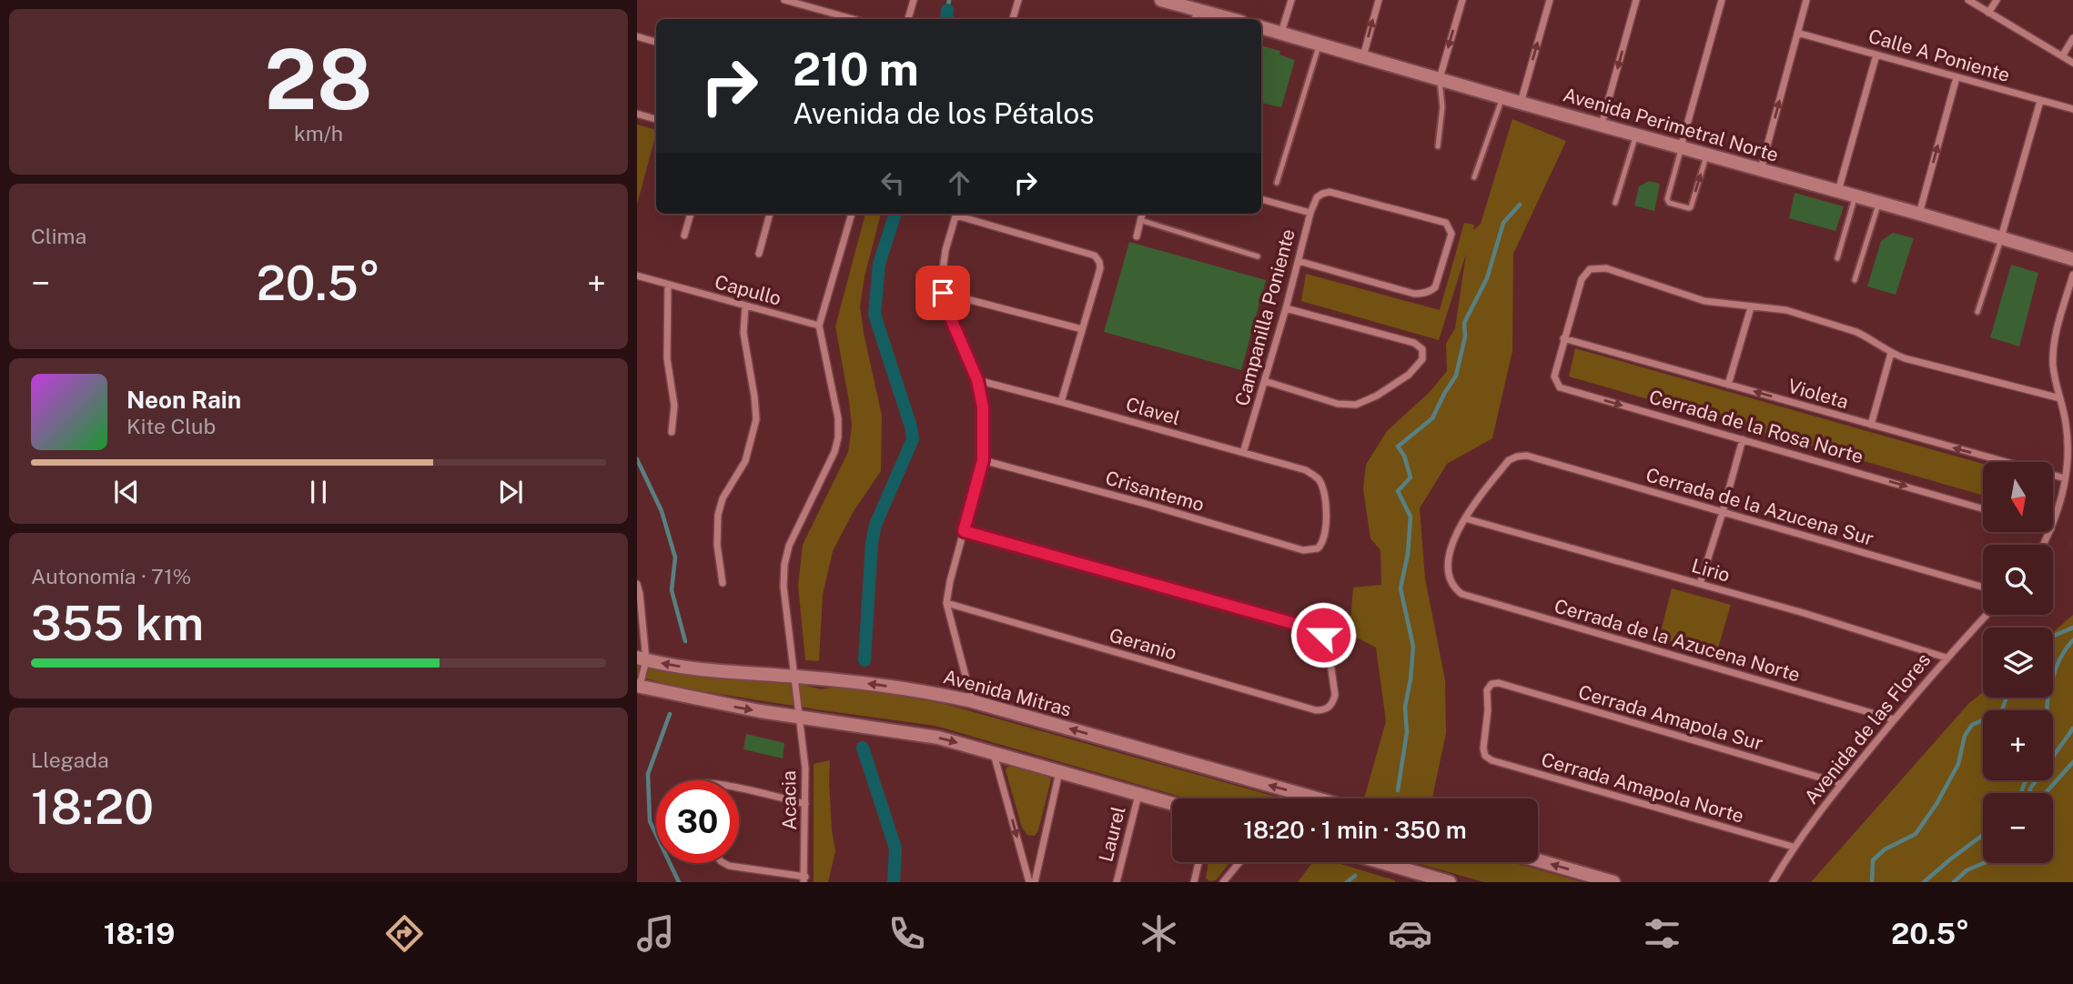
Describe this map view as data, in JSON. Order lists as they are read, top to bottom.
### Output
{
  "streets": {
    "street": [
      "Calle A Poniente",
      "Avenida Perimetral Norte",
      "Capullo",
      "Campanilla Poniente",
      "Violeta",
      "Clavel",
      "Cerrada de la Rosa Norte",
      "Crisantemo",
      "Cerrada de la Azucena Sur",
      "Lirio",
      "Cerrada de la Azucena Norte",
      "Geranio",
      "Avenida Mitras",
      "Cerrada Amapola Sur",
      "Avenida de las Flores",
      "Cerrada Amapola Norte",
      "Acacia",
      "Laurel"
    ]
  },
  "crossings": [
    ["Capullo", "Acacia"],
    ["Campanilla Poniente", "Clavel"],
    ["Violeta", "Cerrada de la Rosa Norte"],
    ["Clavel", "Crisantemo"],
    ["Cerrada de la Azucena Sur", "Lirio"],
    ["Cerrada de la Azucena Sur", "Cerrada de la Azucena Norte"],
    ["Lirio", "Cerrada de la Azucena Norte"],
    ["Lirio", "Avenida de las Flores"],
    ["Cerrada de la Azucena Norte", "Avenida de las Flores"],
    ["Avenida Mitras", "Acacia"],
    ["Cerrada Amapola Sur", "Avenida de las Flores"],
    ["Cerrada Amapola Sur", "Cerrada Amapola Norte"],
    ["Avenida de las Flores", "Cerrada Amapola Norte"]
  ],
  "one_way": ["Violeta", "Cerrada de la Rosa Norte"],
  "north": "bottom",
  "page": {
    "tile": [
      ["28", "km/h"],
      "Clima",
      ["Autonomía · 71%", "355 km"],
      ["Llegada", "18:20"]
    ],
    "turn": ["210 m", "Avenida de los Pétalos"],
    "heat": ["−", "20.5°", "+"],
    "song": ["Neon Rain", "Kite Club"],
    "map_buttons": ["+", "−"],
    "limit": "30",
    "trip": "18:20 · 1 min · 350 m",
    "tabs": ["18:19", "20.5°"]
  }
}
